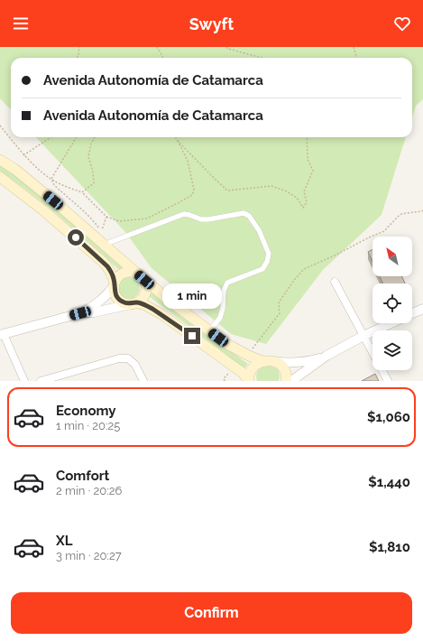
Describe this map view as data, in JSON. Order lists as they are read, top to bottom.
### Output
{
  "north": "top left",
  "page": {
    "header": "Swyft",
    "banner": ["Avenida Autonomía de Catamarca", "Avenida Autonomía de Catamarca"],
    "bubble": "1 min",
    "list": [
      {
        "name": "Economy",
        "note": "1 min · 20:25",
        "value": "$1,060"
      },
      {
        "name": "Comfort",
        "note": "2 min · 20:26",
        "value": "$1,440"
      },
      {
        "name": "XL",
        "note": "3 min · 20:27",
        "value": "$1,810"
      }
    ],
    "buttons": "Confirm"
  }
}
